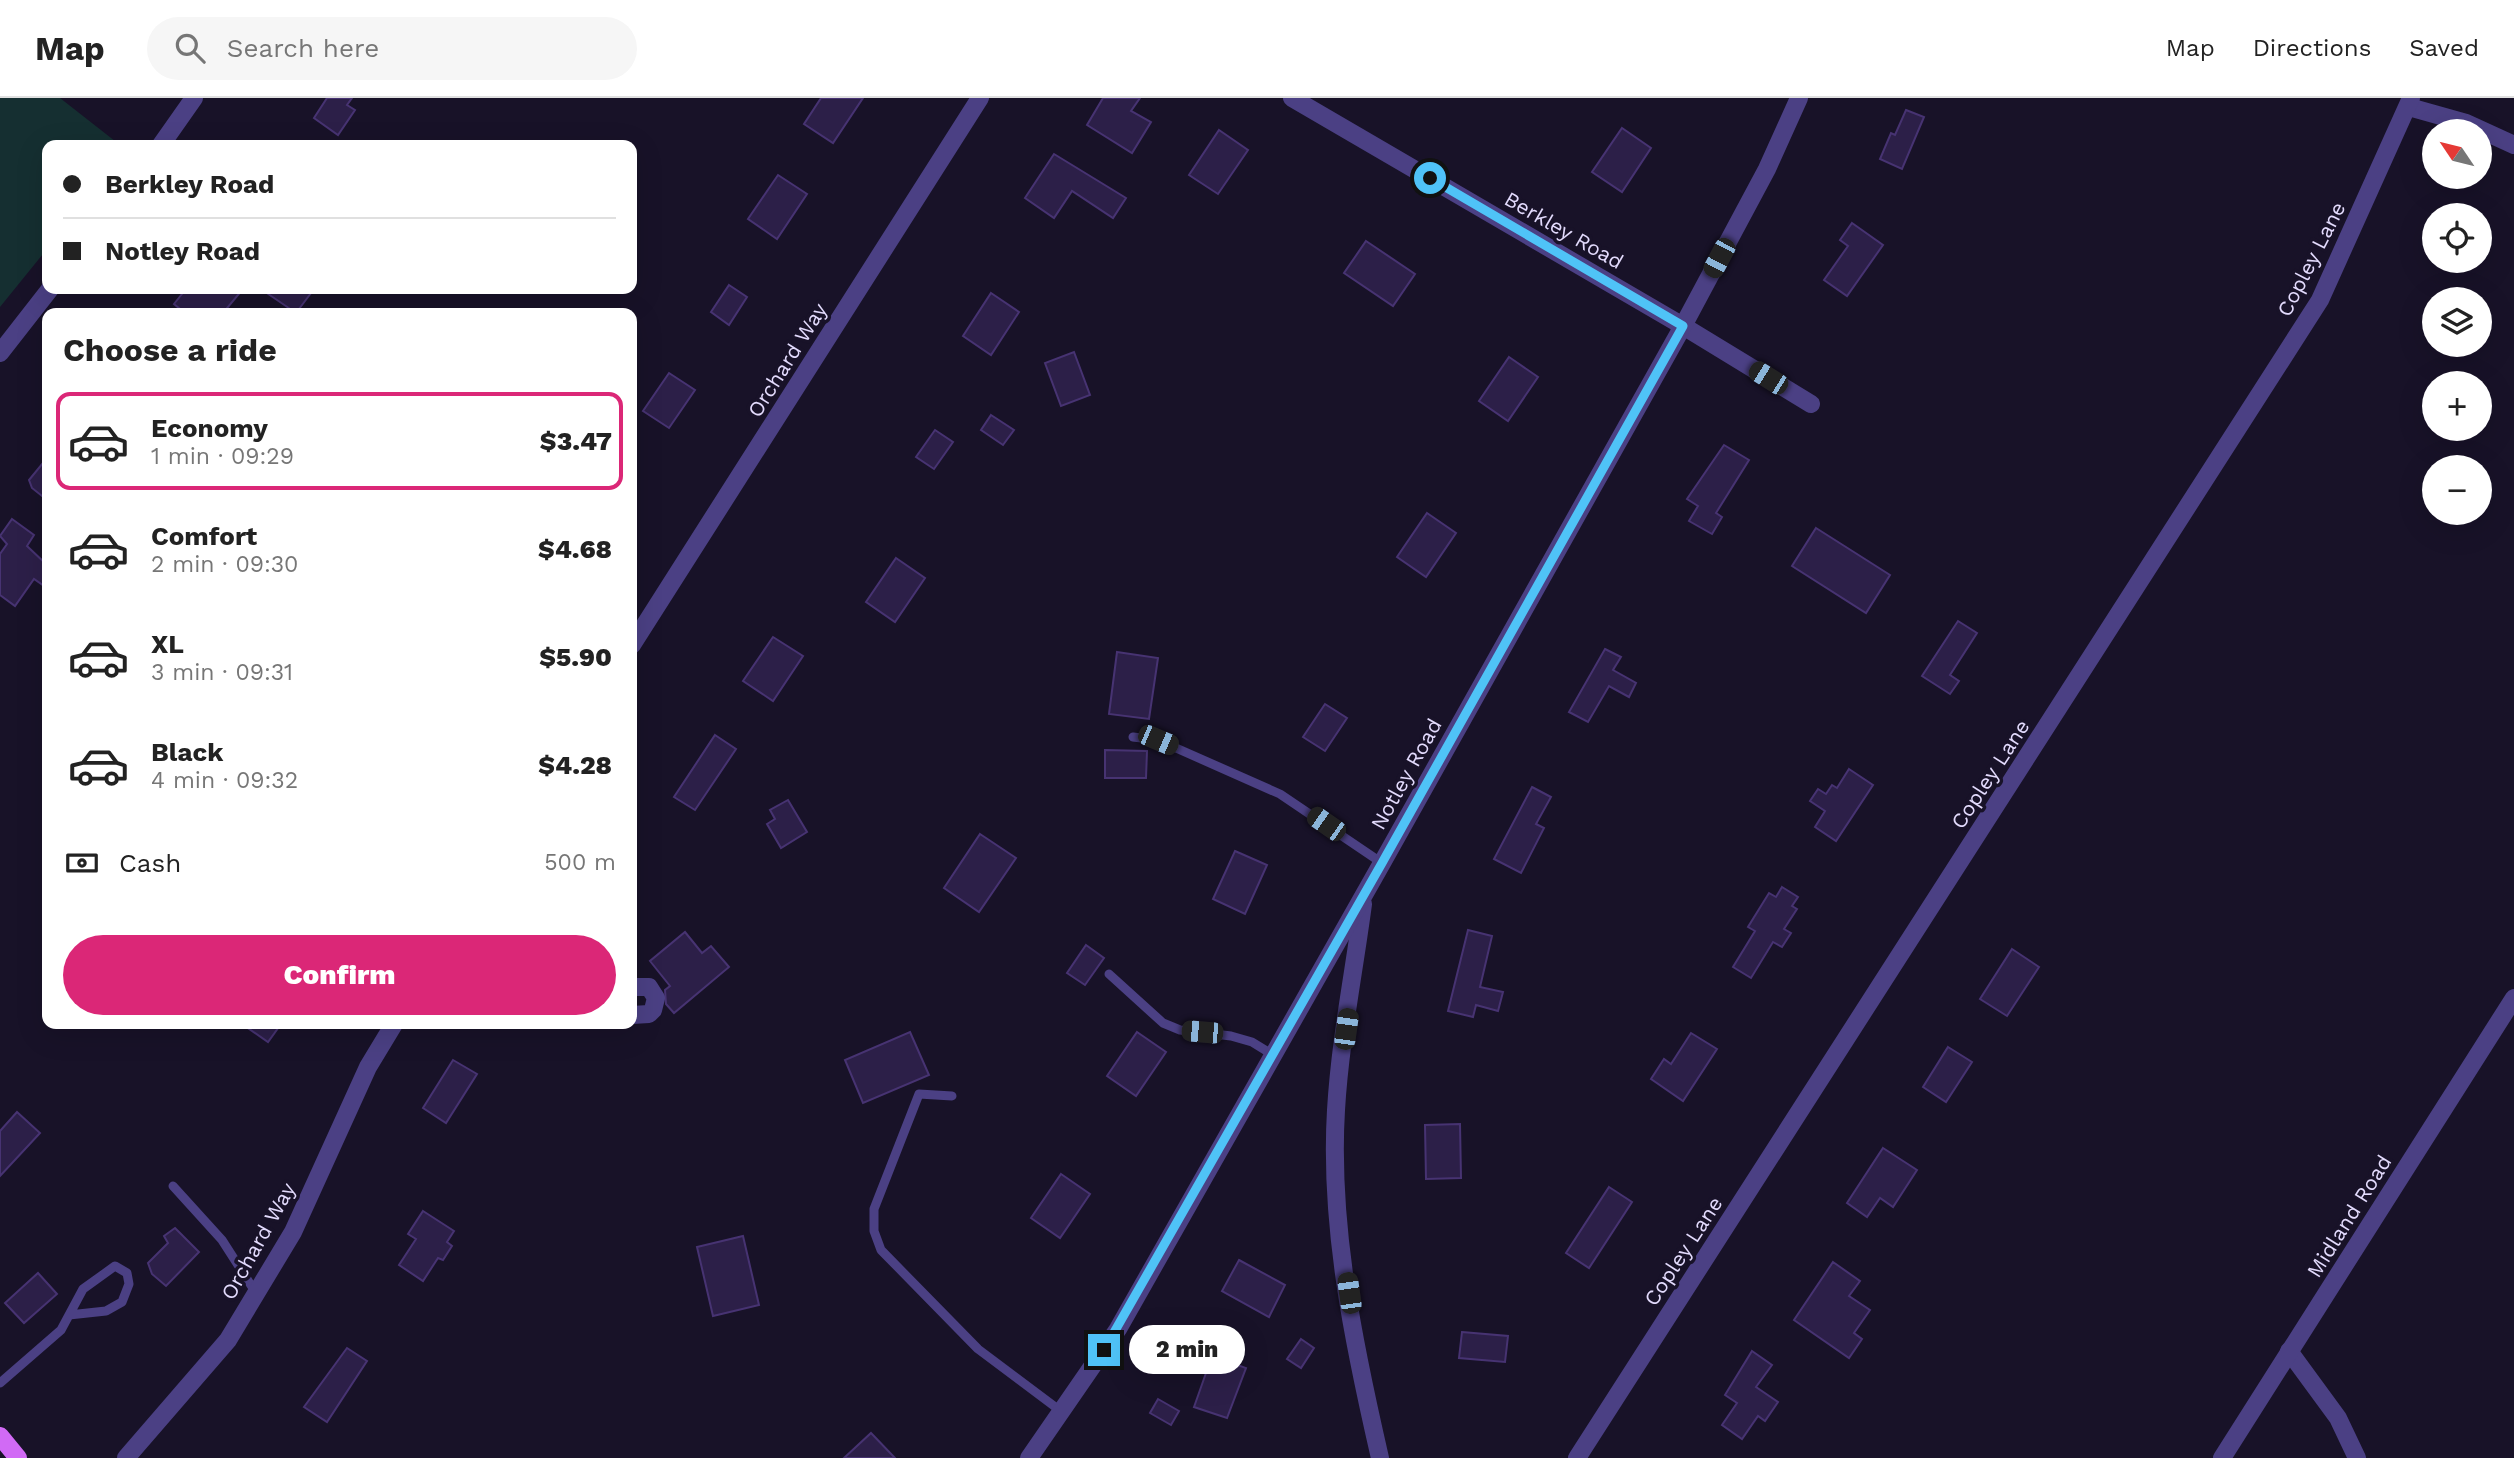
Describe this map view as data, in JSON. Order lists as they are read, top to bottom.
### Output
{
  "streets": {
    "street": [
      "Berkley Road",
      "Copley Lane",
      "Orchard Way",
      "Notley Road",
      "Midland Road"
    ]
  },
  "crossings": [
    ["Berkley Road", "Notley Road"]
  ],
  "north": "top left",
  "page": {
    "header": "Map",
    "search": "Search here",
    "nav": ["Map", "Directions", "Saved"],
    "map_buttons": ["+", "−"],
    "banner": ["Berkley Road", "Notley Road"],
    "heading": "Choose a ride",
    "list": [
      {
        "name": "Economy",
        "note": "1 min · 09:29",
        "value": "$3.47"
      },
      {
        "name": "Comfort",
        "note": "2 min · 09:30",
        "value": "$4.68"
      },
      {
        "name": "XL",
        "note": "3 min · 09:31",
        "value": "$5.90"
      },
      {
        "name": "Black",
        "note": "4 min · 09:32",
        "value": "$4.28"
      }
    ],
    "pay": ["Cash", "500 m"],
    "buttons": "Confirm",
    "bubble": "2 min"
  }
}
